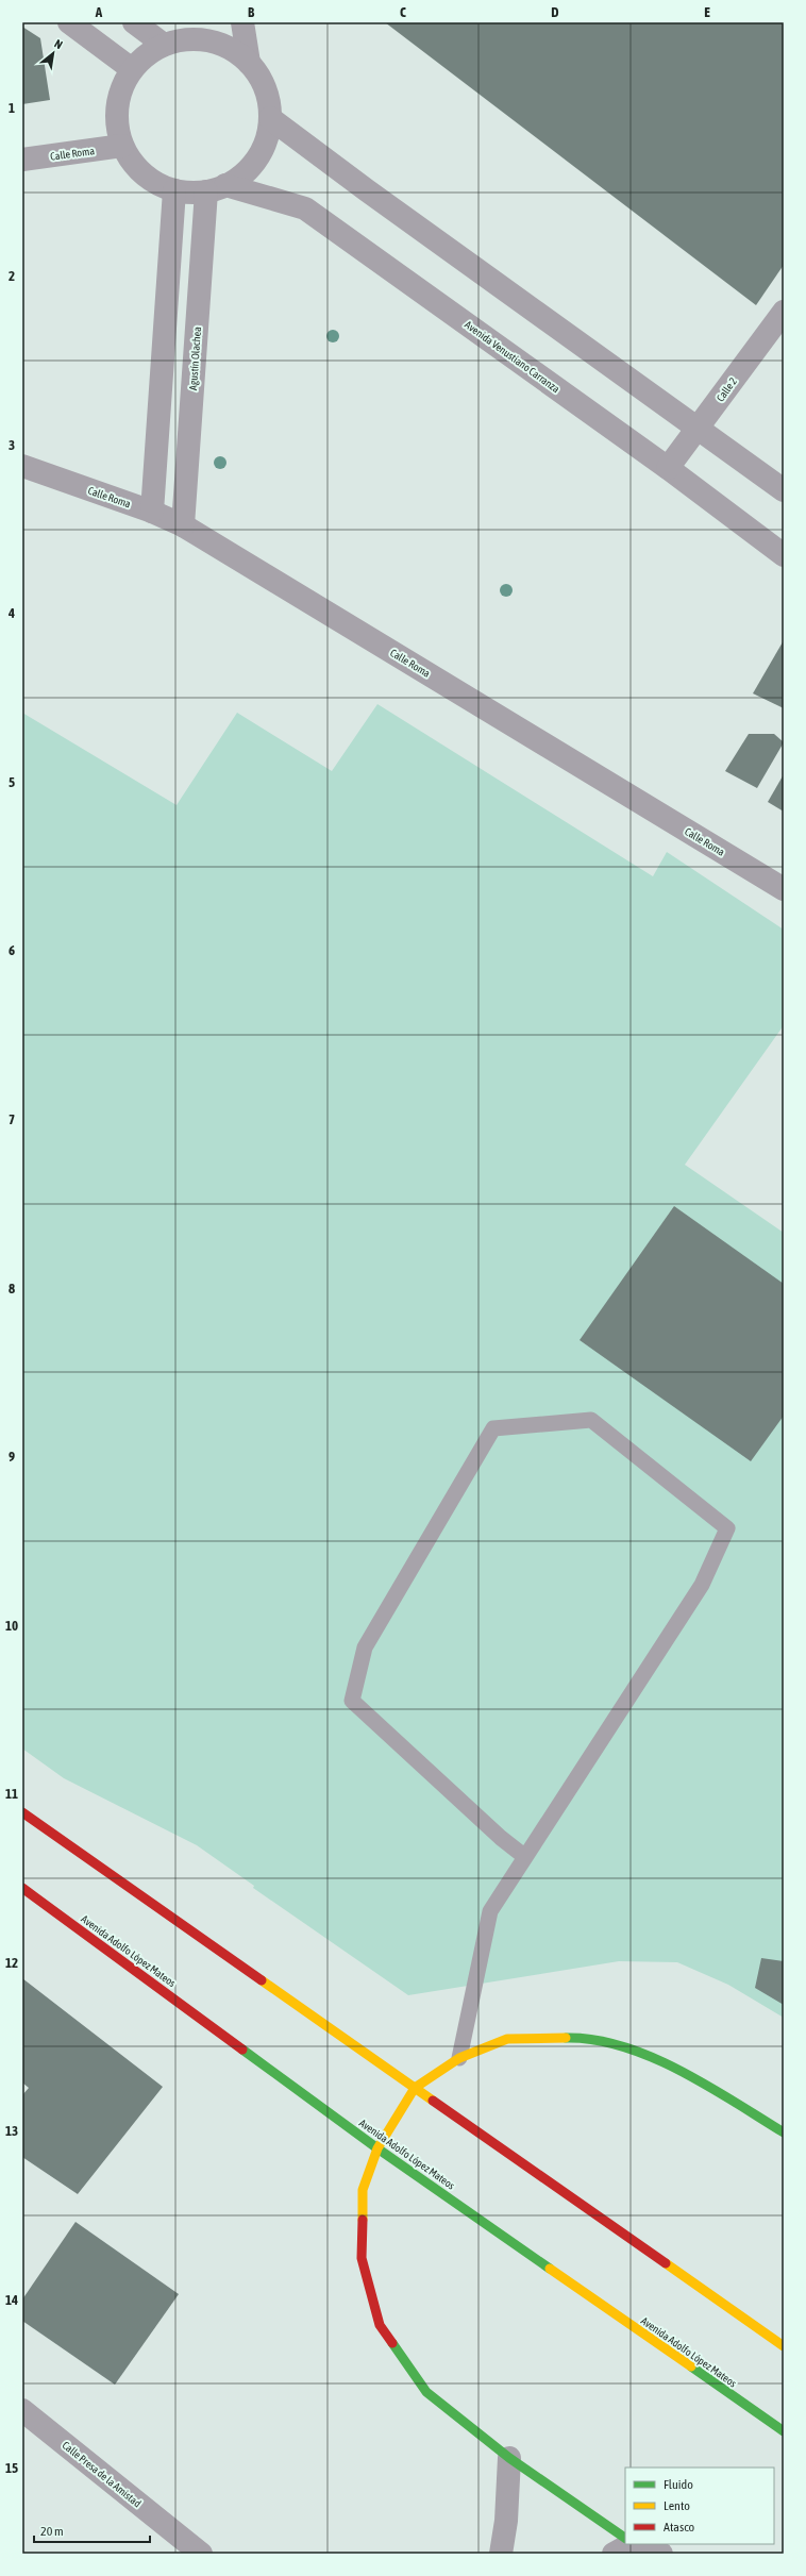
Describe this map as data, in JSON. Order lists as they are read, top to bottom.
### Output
{
  "streets": {
    "main road": ["Avenida Adolfo López Mateos"],
    "street": [
      "Calle Roma",
      "Avenida Venustiano Carranza",
      "Agustín Olachea",
      "Calle 2",
      "Calle Presa de la Amistad"
    ]
  },
  "crossings": [
    ["Calle Roma", "Agustín Olachea"],
    ["Avenida Venustiano Carranza", "Agustín Olachea"],
    ["Avenida Venustiano Carranza", "Calle 2"]
  ],
  "legend": ["Fluido", "Lento", "Atasco"],
  "scale_bar": "20 m",
  "north": "top right",
  "grid": {
    "columns": [
      "A",
      "B",
      "C",
      "D",
      "E"
    ],
    "rows": [
      "1",
      "2",
      "3",
      "4",
      "5",
      "6",
      "7",
      "8",
      "9",
      "10",
      "11",
      "12",
      "13",
      "14",
      "15"
    ]
  }
}
